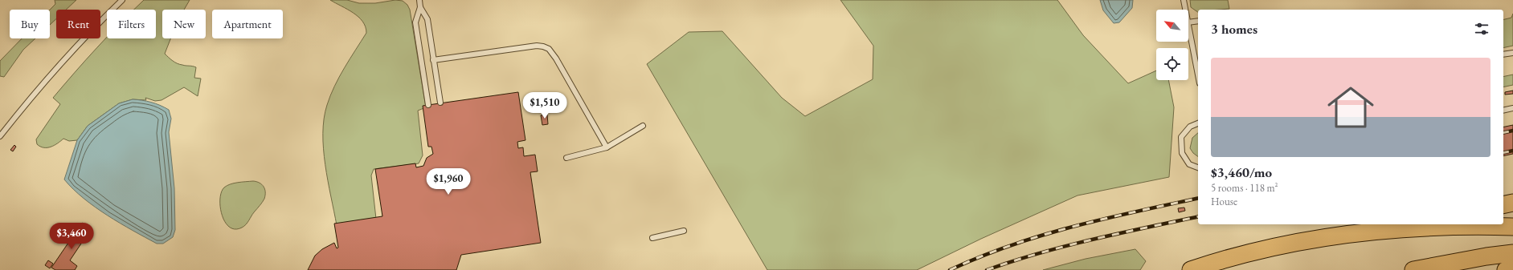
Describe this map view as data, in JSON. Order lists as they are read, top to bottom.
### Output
{
  "north": "top left",
  "page": {
    "chip": [
      "Buy",
      "Rent",
      "Filters",
      "New",
      "Apartment"
    ],
    "heading": "3 homes",
    "list": [
      {
        "name": "$3,460/mo",
        "note": "5 rooms · 118 m² · House"
      }
    ],
    "price": ["$1,510", "$1,960", "$3,460"]
  }
}
